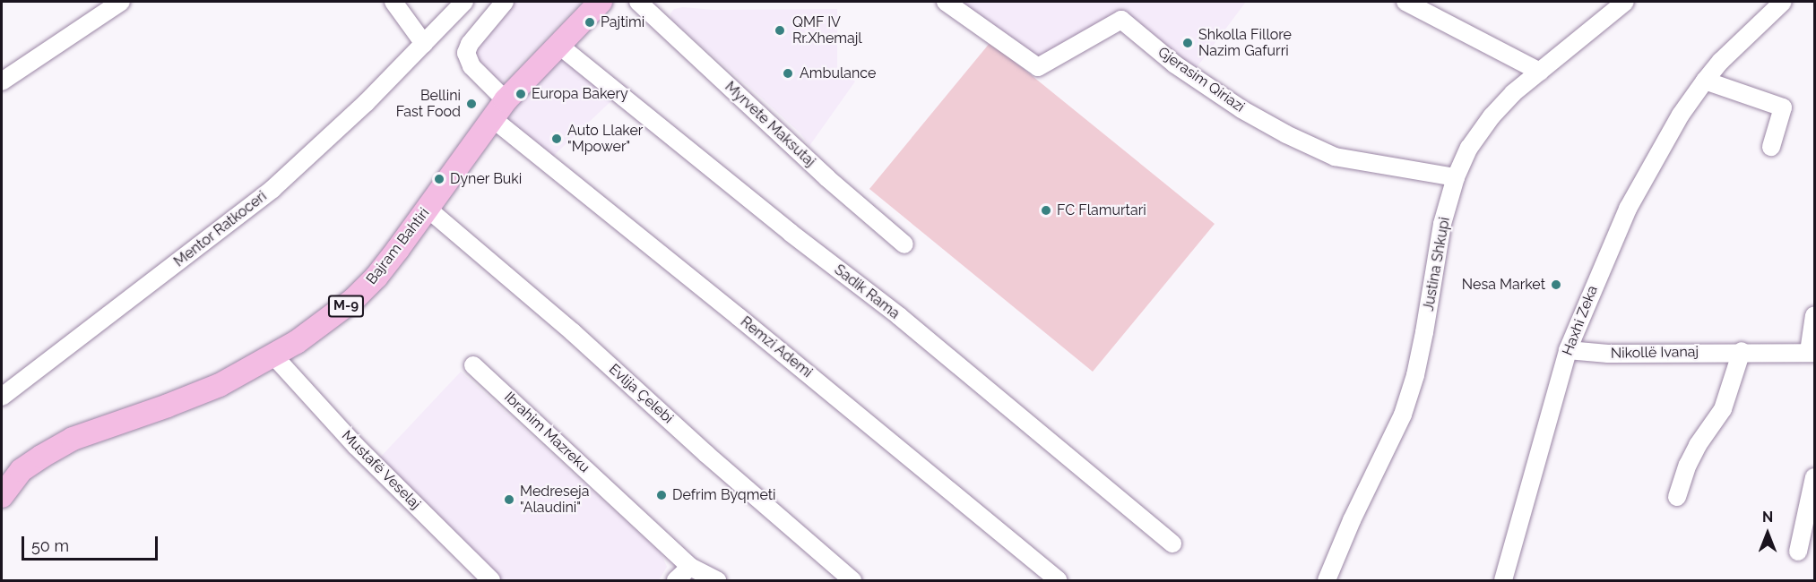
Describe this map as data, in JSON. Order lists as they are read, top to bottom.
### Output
{
  "streets": {
    "main road": ["Bajram Bahtiri", "M-9"],
    "street": [
      "Gjerasim Qiriazi",
      "Myrvete Maksutaj",
      "Mentor Ratkoceri",
      "Justina Shkupi",
      "Sadik Rama",
      "Haxhi Zeka",
      "Remzi Ademi",
      "Nikollë Ivanaj",
      "Evlija Çelebi",
      "Ibrahim Mazreku",
      "Mustafë Veselaj"
    ]
  },
  "crossings": [
    ["Gjerasim Qiriazi", "Justina Shkupi"],
    ["Bajram Bahtiri", "Sadik Rama"],
    ["Bajram Bahtiri", "Remzi Ademi"],
    ["Bajram Bahtiri", "Evlija Çelebi"],
    ["Bajram Bahtiri", "Mustafë Veselaj"],
    ["Haxhi Zeka", "Nikollë Ivanaj"]
  ],
  "places": [
    "Pajtimi",
    "QMF IV Rr.Xhemajl",
    "Shkolla Fillore Nazim Gafurri",
    "Ambulance",
    "Europa Bakery",
    "Bellini Fast Food",
    "Auto Llaker \"Mpower\"",
    "Dyner Buki",
    "FC Flamurtari",
    "Nesa Market",
    "Defrim Byqmeti",
    "Medreseja \"Alaudini\""
  ],
  "scale_bar": "50 m",
  "north": "top"
}
